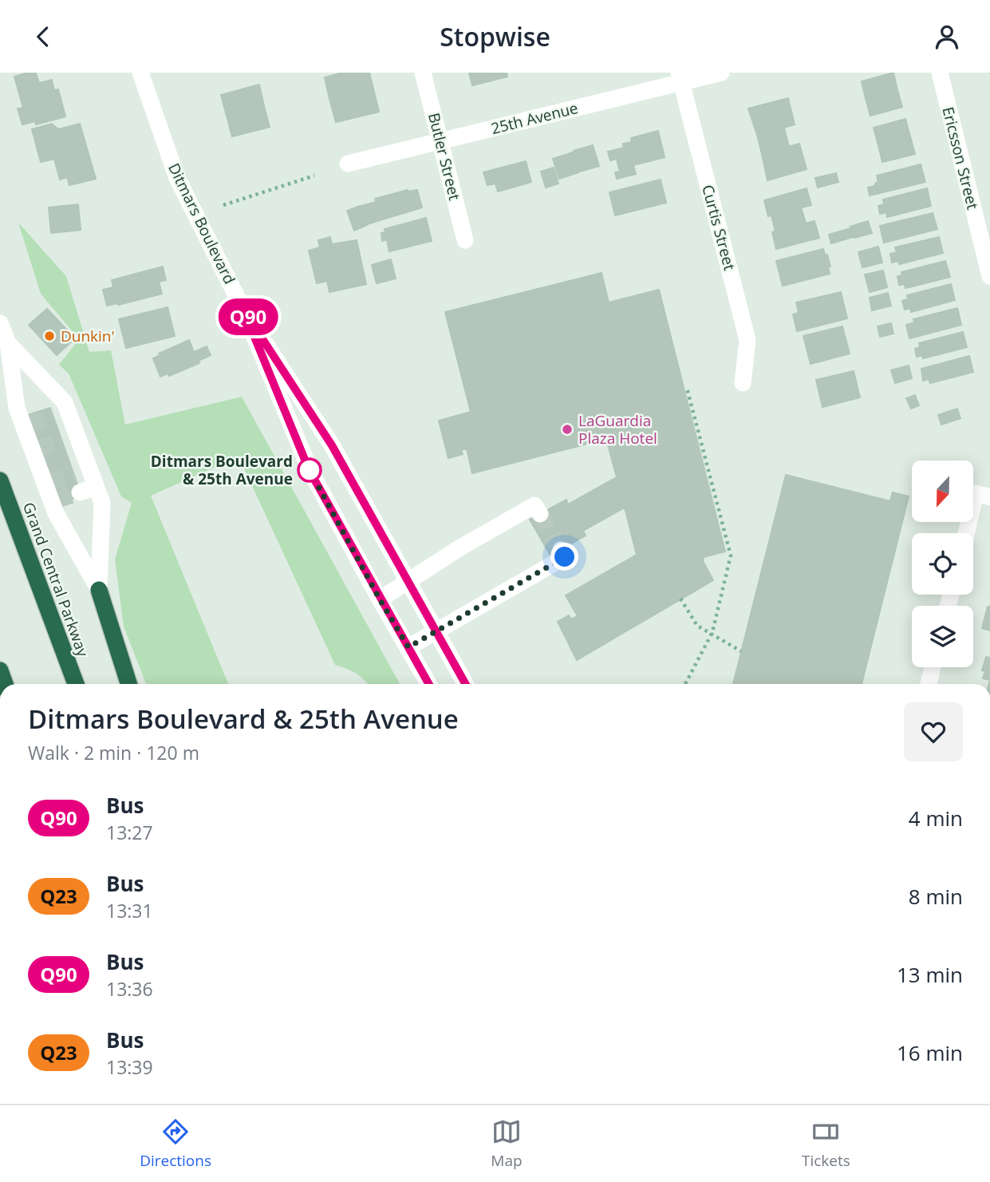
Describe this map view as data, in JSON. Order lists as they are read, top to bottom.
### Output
{
  "streets": {
    "highway": ["Grand Central Parkway"],
    "street": [
      "25th Avenue",
      "Butler Street",
      "Ericsson Street",
      "Ditmars Boulevard",
      "Curtis Street"
    ]
  },
  "crossings": [
    ["25th Avenue", "Butler Street"],
    ["25th Avenue", "Curtis Street"]
  ],
  "places": ["Dunkin'", "LaGuardia Plaza Hotel", "Ditmars Boulevard & 25th Avenue"],
  "lines": ["bus line Q90"],
  "north": "bottom",
  "page": {
    "header": "Stopwise",
    "on_map": "Q90",
    "heading": ["Ditmars Boulevard & 25th Avenue", "Walk · 2 min · 120 m"],
    "list": [
      {
        "mark": "Q90",
        "name": "Bus",
        "note": "13:27",
        "value": "4 min"
      },
      {
        "mark": "Q23",
        "name": "Bus",
        "note": "13:31",
        "value": "8 min"
      },
      {
        "mark": "Q90",
        "name": "Bus",
        "note": "13:36",
        "value": "13 min"
      },
      {
        "mark": "Q23",
        "name": "Bus",
        "note": "13:39",
        "value": "16 min"
      }
    ],
    "tabs": ["Directions", "Map", "Tickets"]
  }
}
